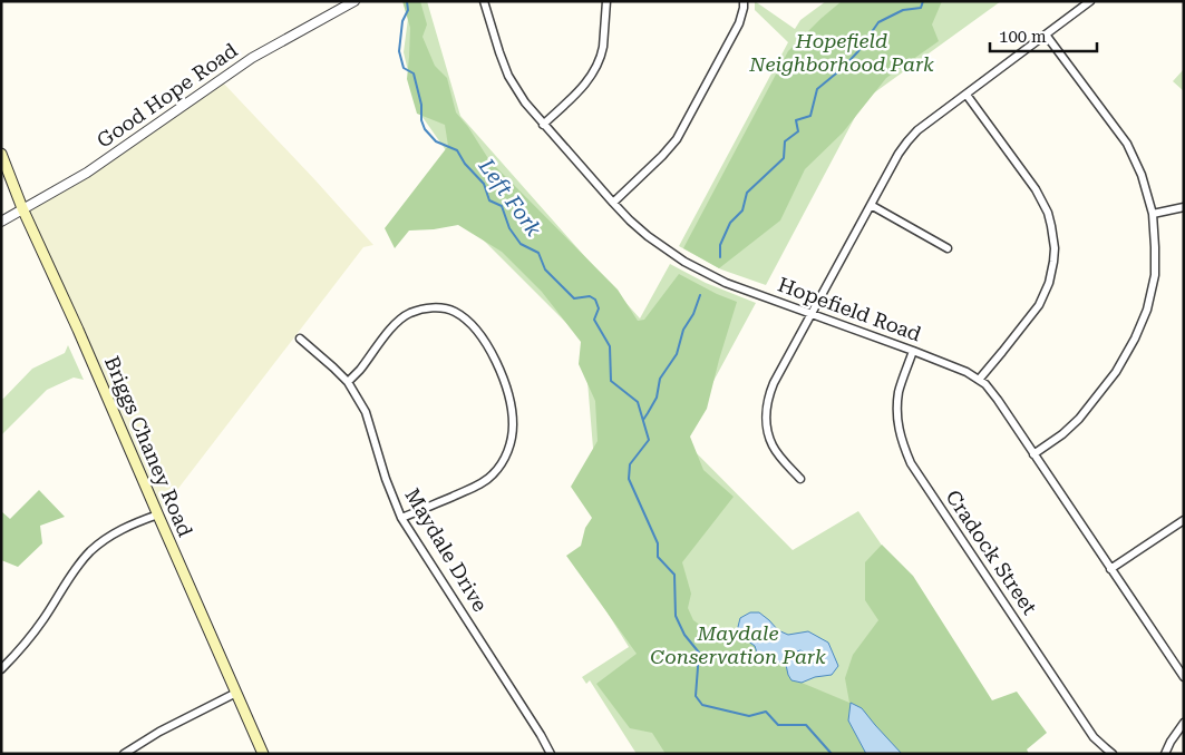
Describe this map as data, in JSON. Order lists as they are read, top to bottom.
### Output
{
  "streets": {
    "main road": ["Briggs Chaney Road"],
    "street": [
      "Good Hope Road",
      "Hopefield Road",
      "Maydale Drive",
      "Cradock Street"
    ]
  },
  "crossings": [
    ["Good Hope Road", "Briggs Chaney Road"],
    ["Hopefield Road", "Cradock Street"]
  ],
  "water": ["Left Fork"],
  "parks": ["Hopefield Neighborhood Park", "Maydale Conservation Park"],
  "scale_bar": "100 m"
}
